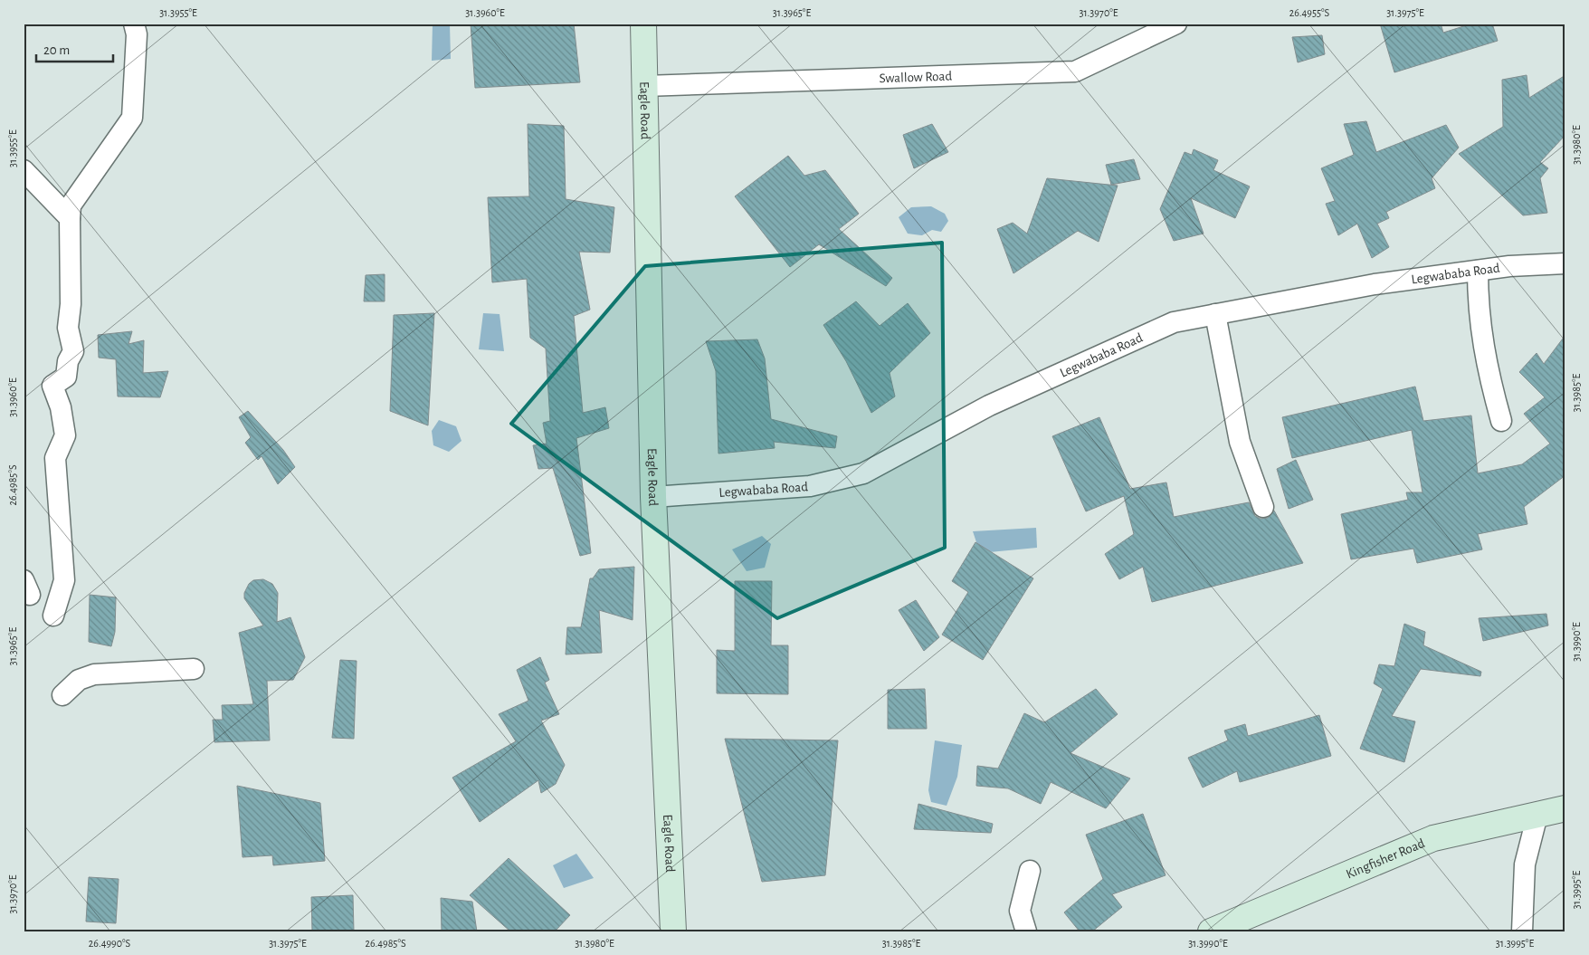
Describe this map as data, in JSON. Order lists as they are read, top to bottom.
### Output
{
  "streets": {
    "street": [
      "Swallow Road",
      "Eagle Road",
      "Legwababa Road",
      "Kingfisher Road"
    ]
  },
  "crossings": [
    ["Swallow Road", "Eagle Road"],
    ["Eagle Road", "Legwababa Road"]
  ],
  "scale_bar": "20 m",
  "coordinates": [
    "31.3955°E",
    "31.3960°E",
    "31.3965°E",
    "31.3970°E",
    "26.4955°S",
    "31.3975°E",
    "31.3980°E",
    "31.3985°E",
    "26.4985°S",
    "31.3990°E",
    "31.3995°E",
    "26.4990°S"
  ]
}
